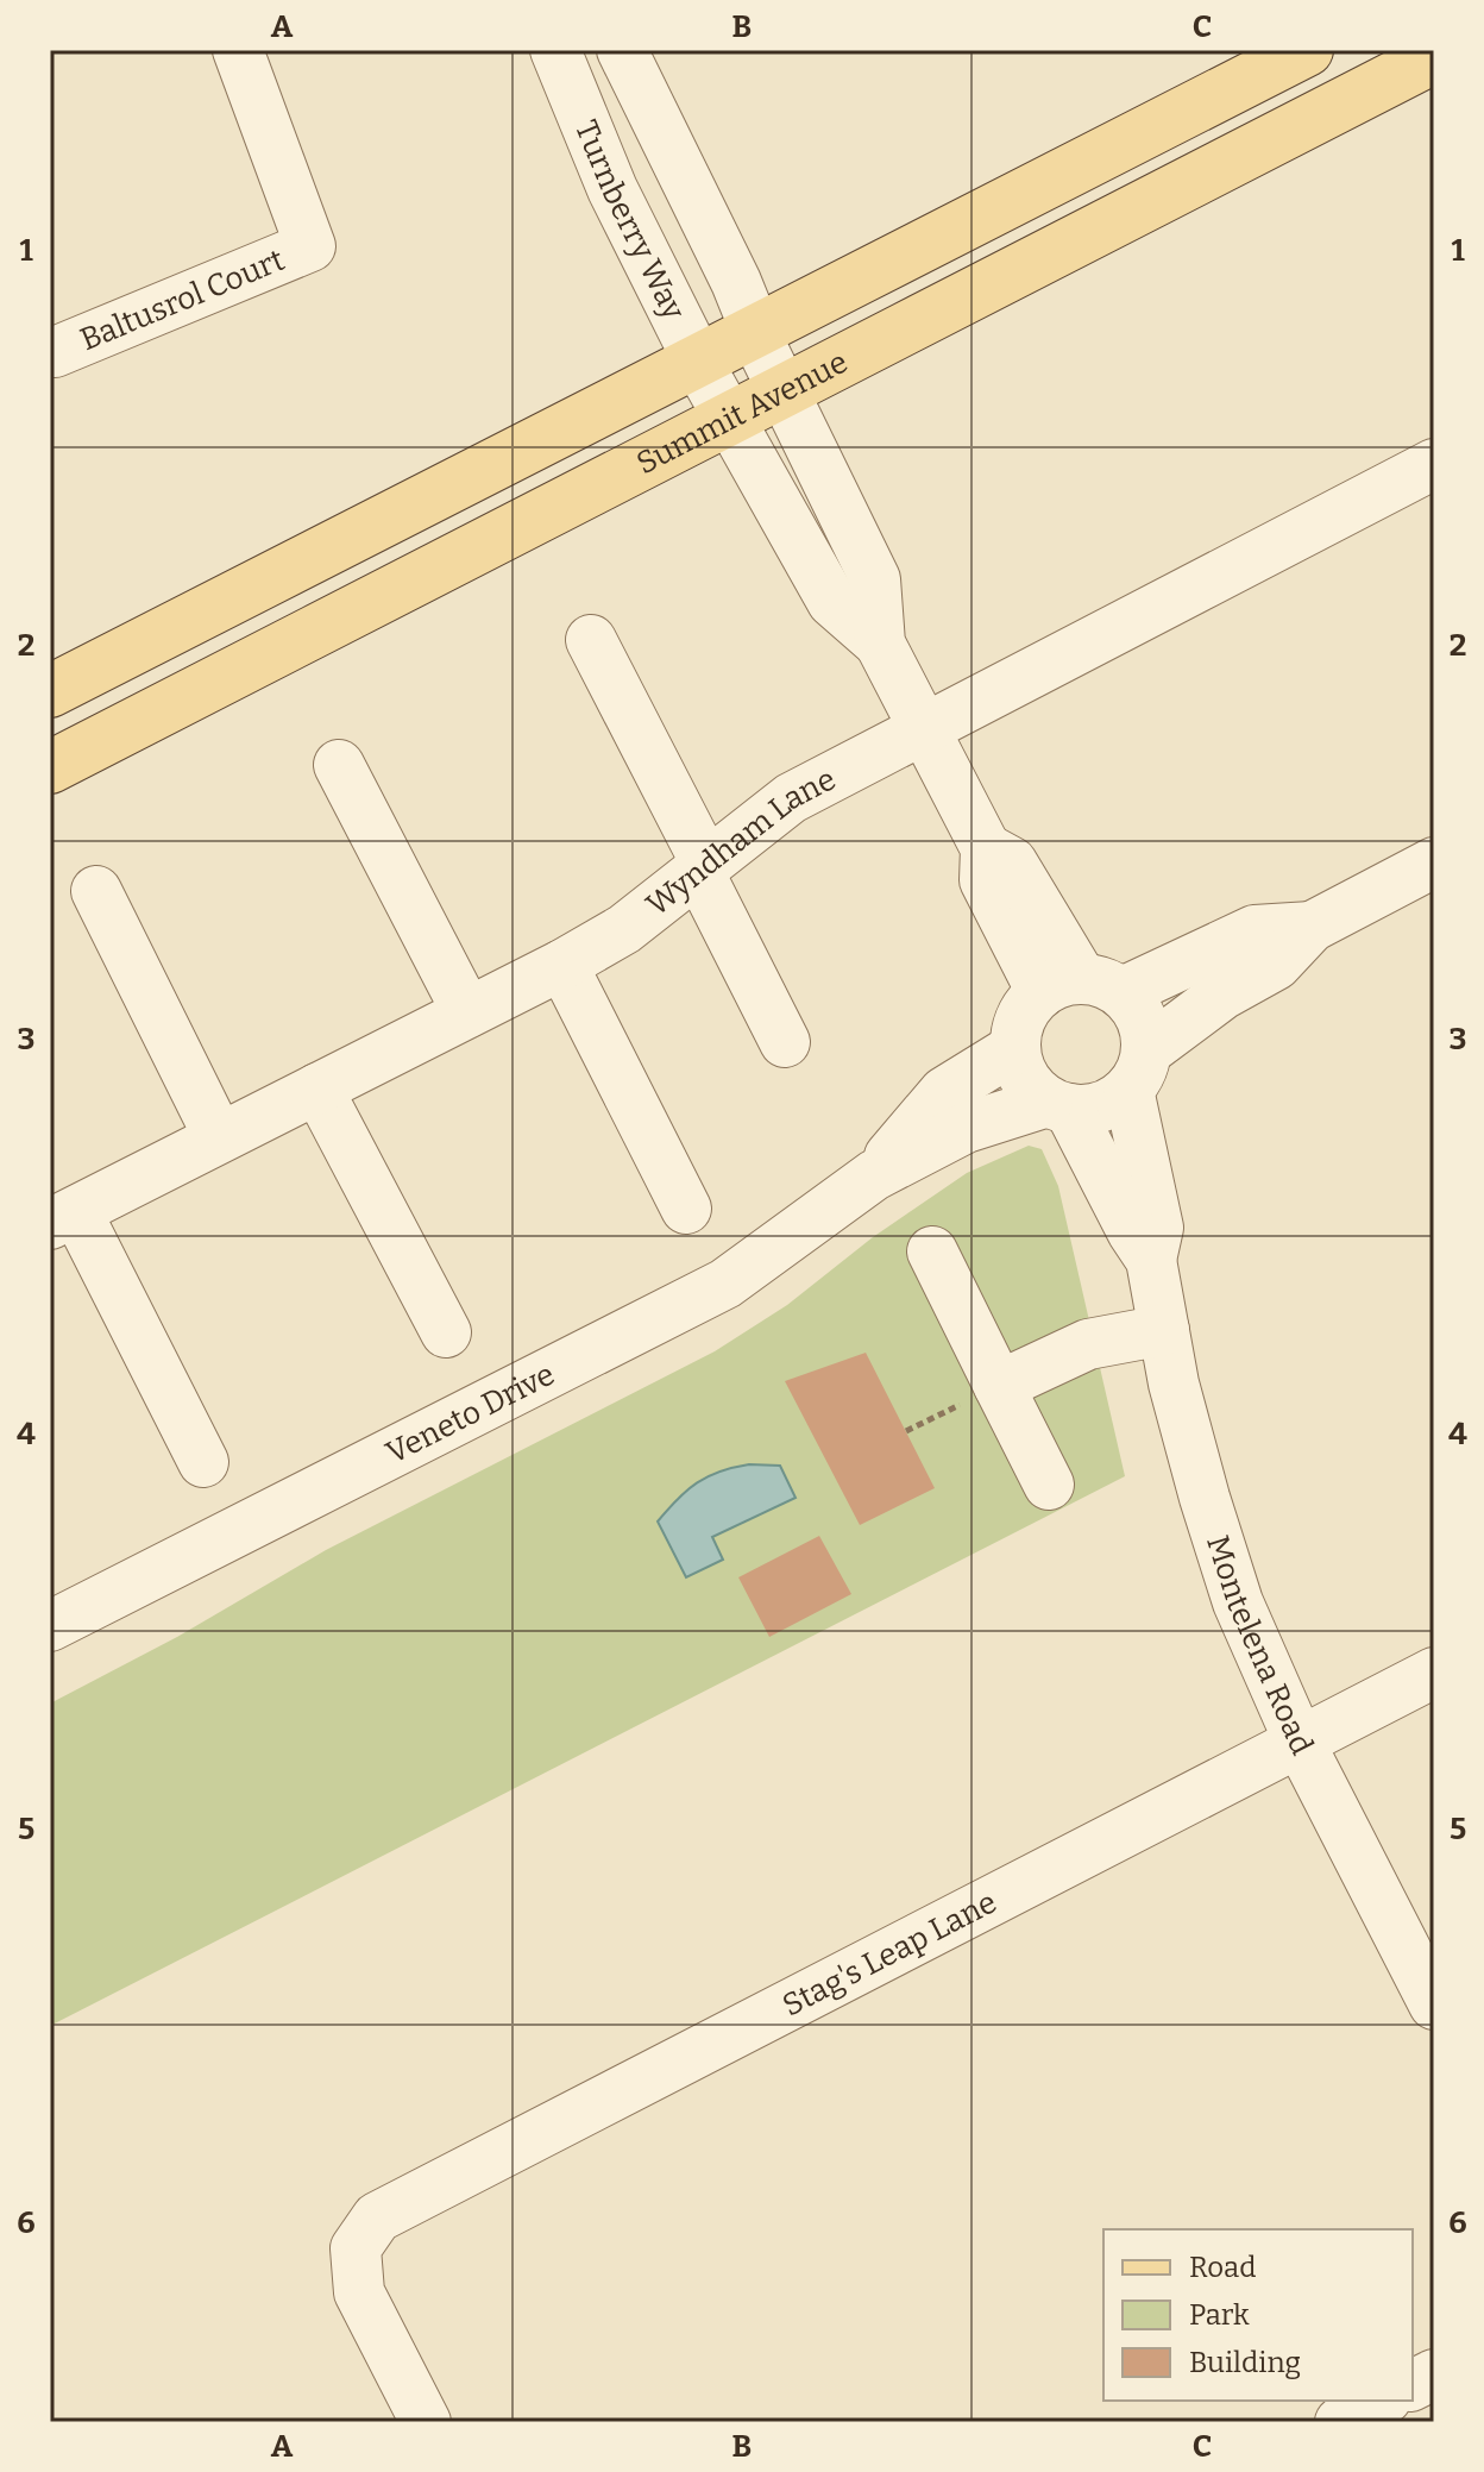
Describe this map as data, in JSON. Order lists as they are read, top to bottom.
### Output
{
  "streets": {
    "main road": ["Summit Avenue"],
    "street": [
      "Turnberry Way",
      "Baltusrol Court",
      "Wyndham Lane",
      "Veneto Drive",
      "Montelena Road",
      "Stag's Leap Lane"
    ]
  },
  "crossings": [
    ["Turnberry Way", "Summit Avenue"],
    ["Veneto Drive", "Montelena Road"],
    ["Montelena Road", "Stag's Leap Lane"]
  ],
  "legend": ["Road", "Park", "Building"],
  "grid": {
    "columns": ["A", "B", "C"],
    "rows": [
      "1",
      "2",
      "3",
      "4",
      "5",
      "6"
    ]
  }
}
